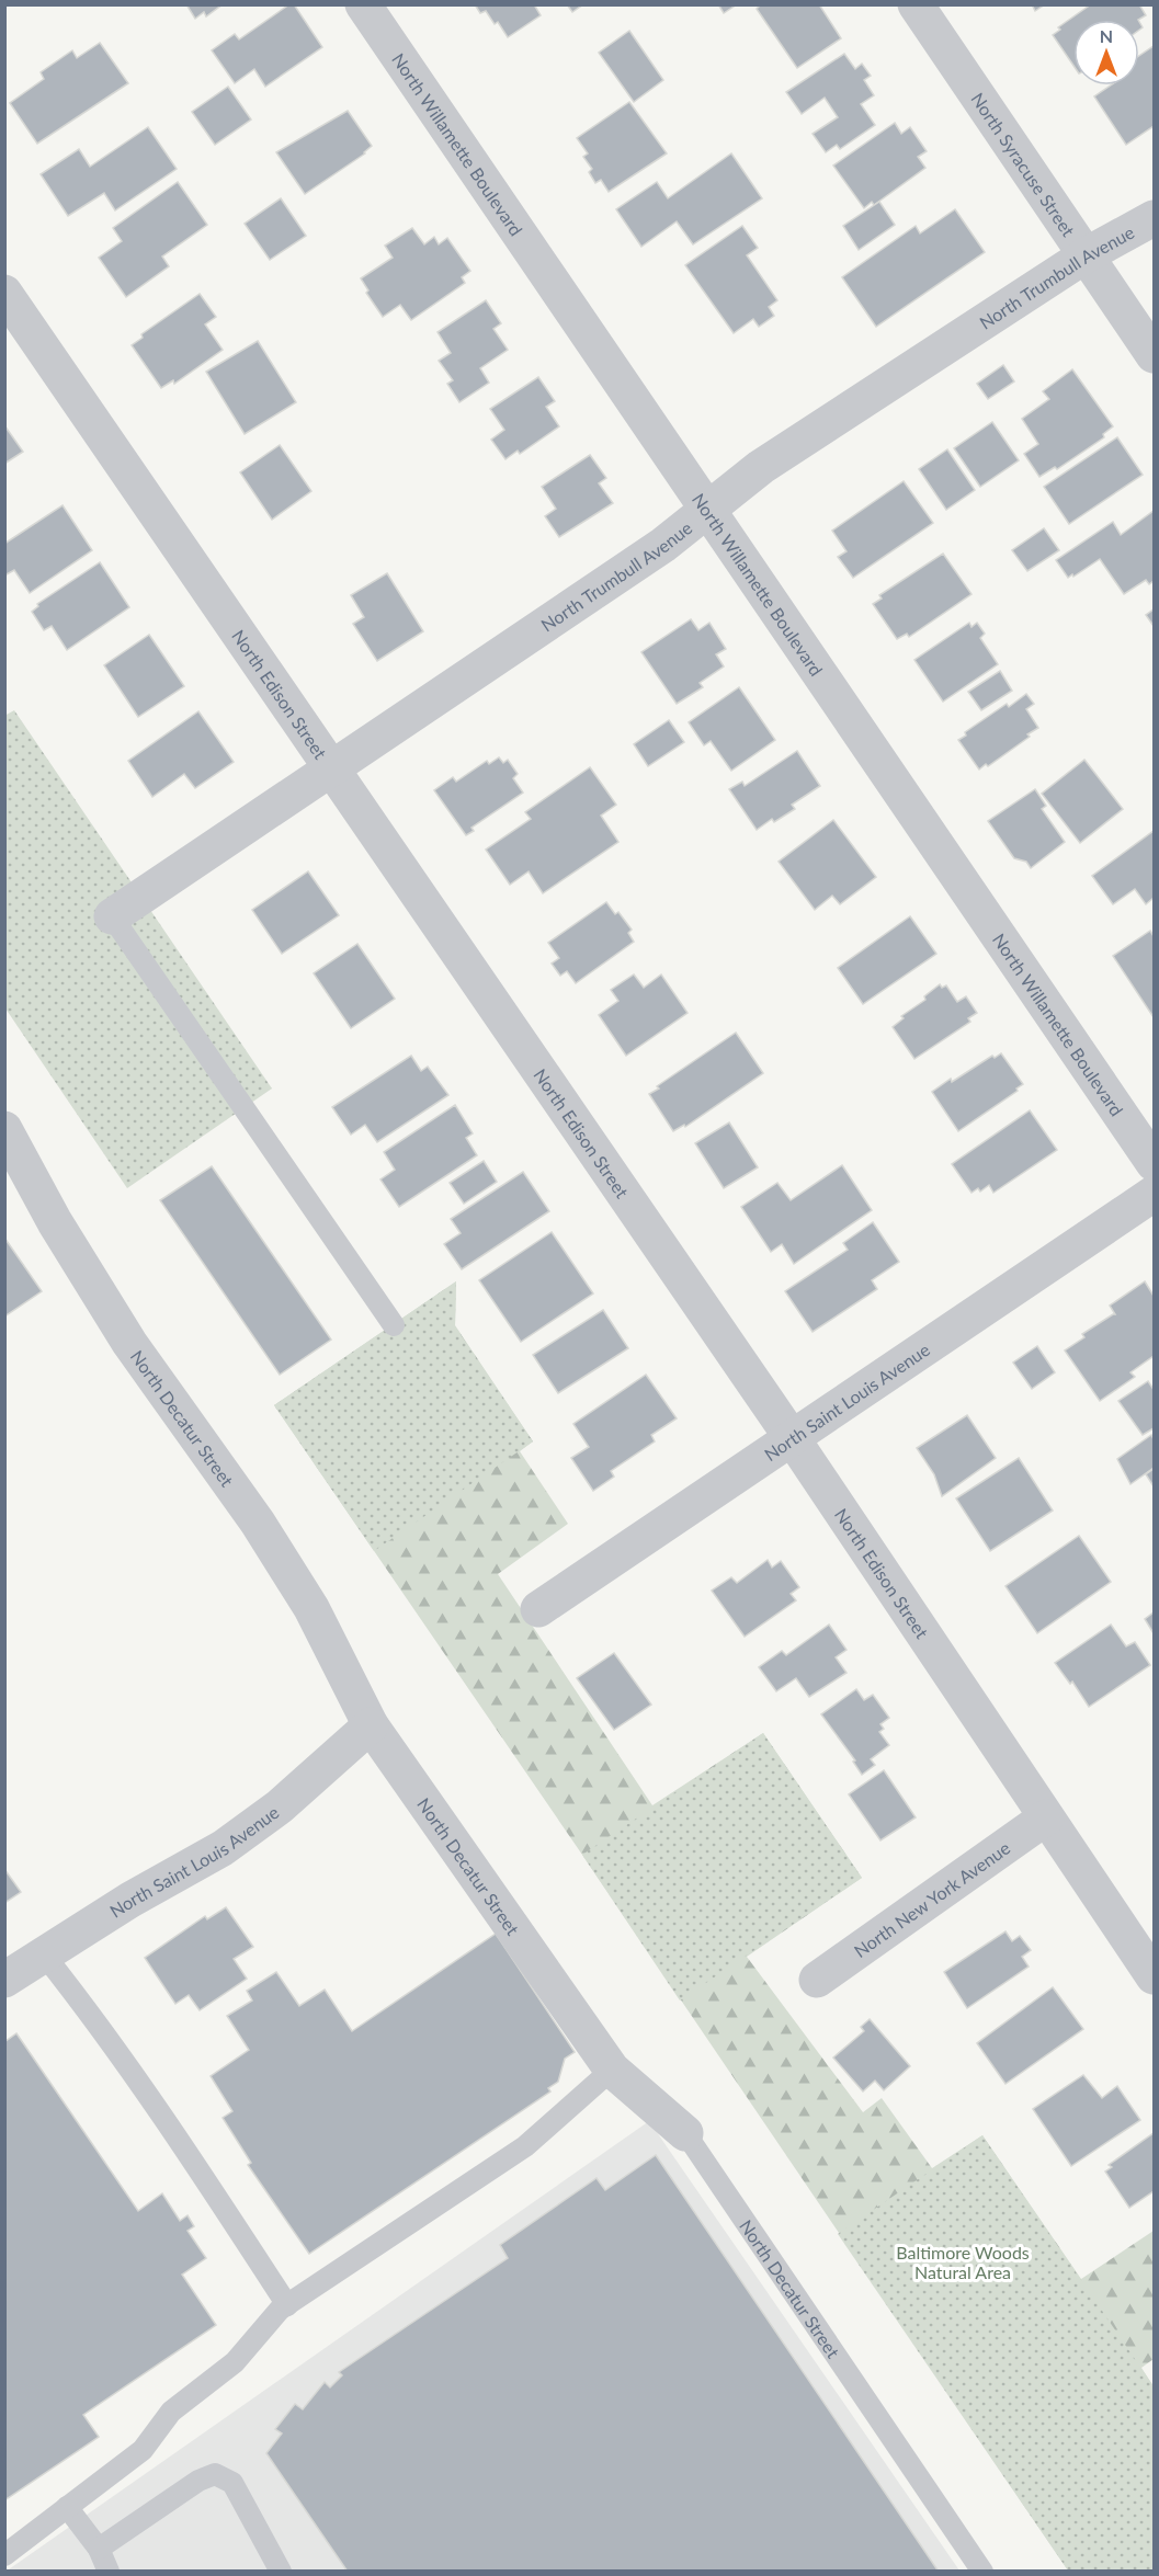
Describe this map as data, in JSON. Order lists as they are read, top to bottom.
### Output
{
  "streets": {
    "street": [
      "North Willamette Boulevard",
      "North Syracuse Street",
      "North Trumbull Avenue",
      "North Edison Street",
      "North Saint Louis Avenue",
      "North Decatur Street",
      "North New York Avenue"
    ]
  },
  "crossings": [
    ["North Willamette Boulevard", "North Trumbull Avenue"],
    ["North Syracuse Street", "North Trumbull Avenue"],
    ["North Trumbull Avenue", "North Edison Street"],
    ["North Edison Street", "North Saint Louis Avenue"],
    ["North Edison Street", "North New York Avenue"],
    ["North Saint Louis Avenue", "North Decatur Street"]
  ],
  "parks": ["Baltimore Woods Natural Area"],
  "north": "top"
}
